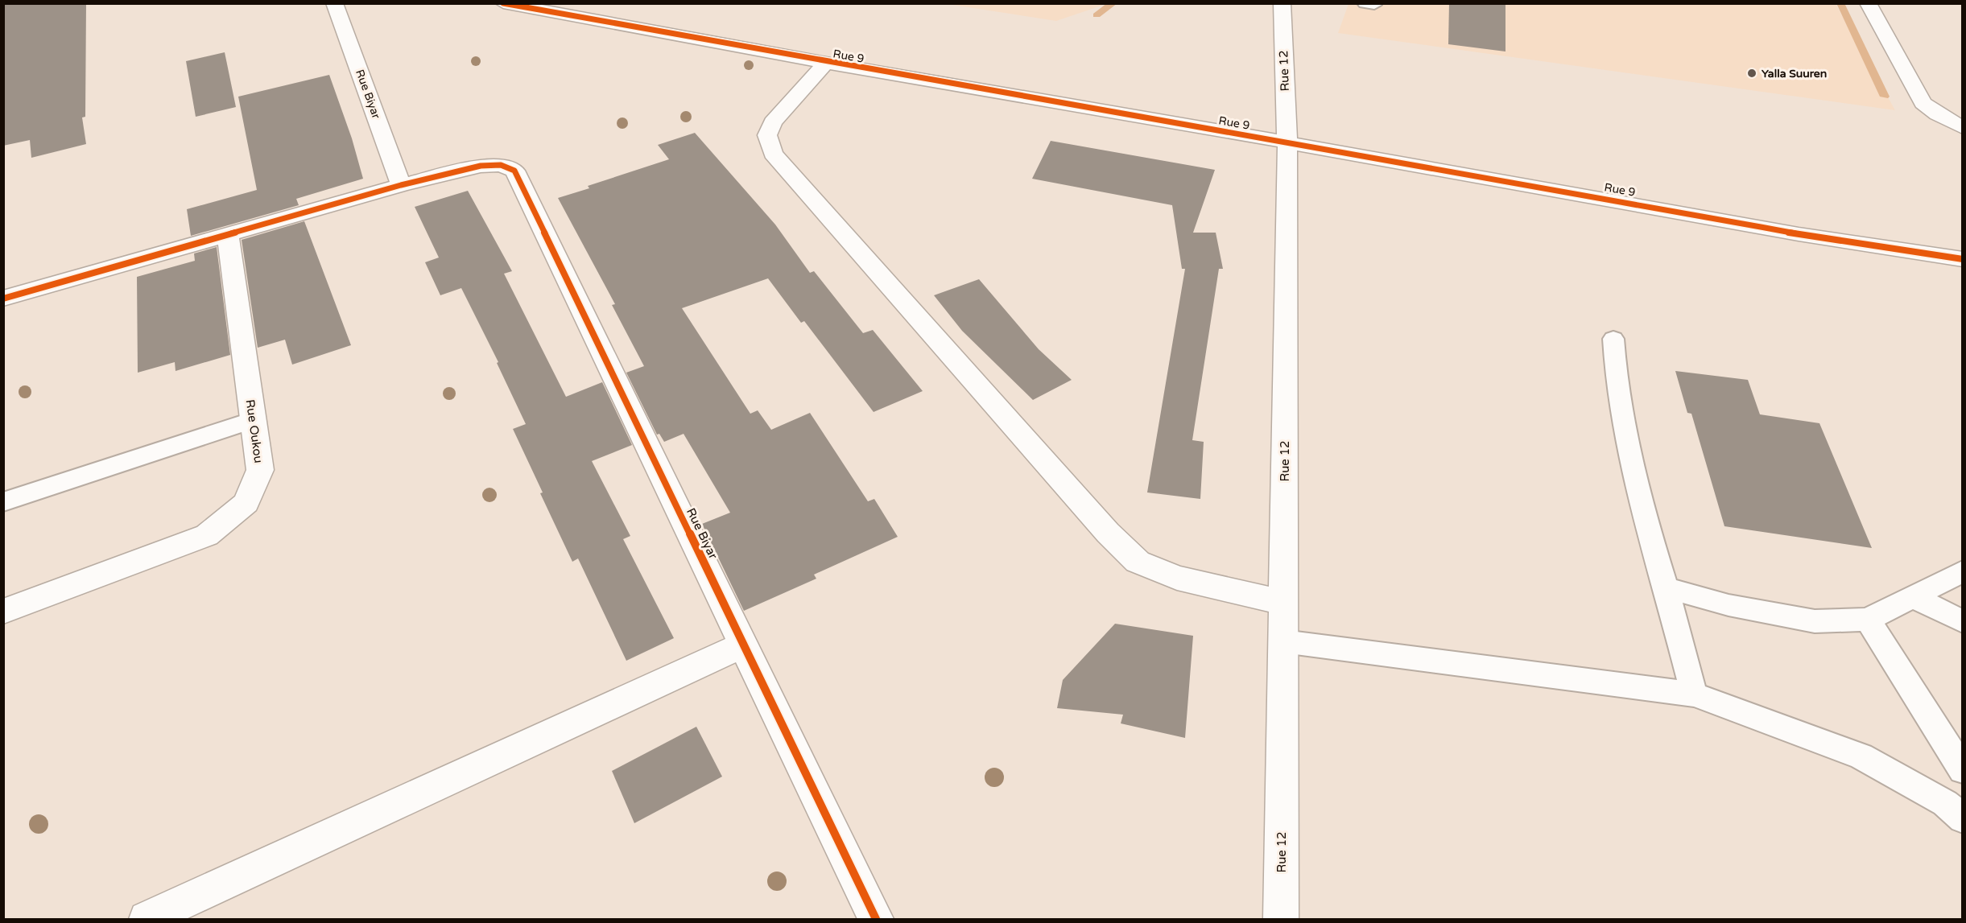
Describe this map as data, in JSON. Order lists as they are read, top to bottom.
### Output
{
  "streets": {
    "street": [
      "Rue 9",
      "Rue 12",
      "Rue Biyar",
      "Rue Oukou"
    ]
  },
  "crossings": [
    ["Rue 9", "Rue 12"]
  ],
  "places": ["Yalla Suuren"]
}
